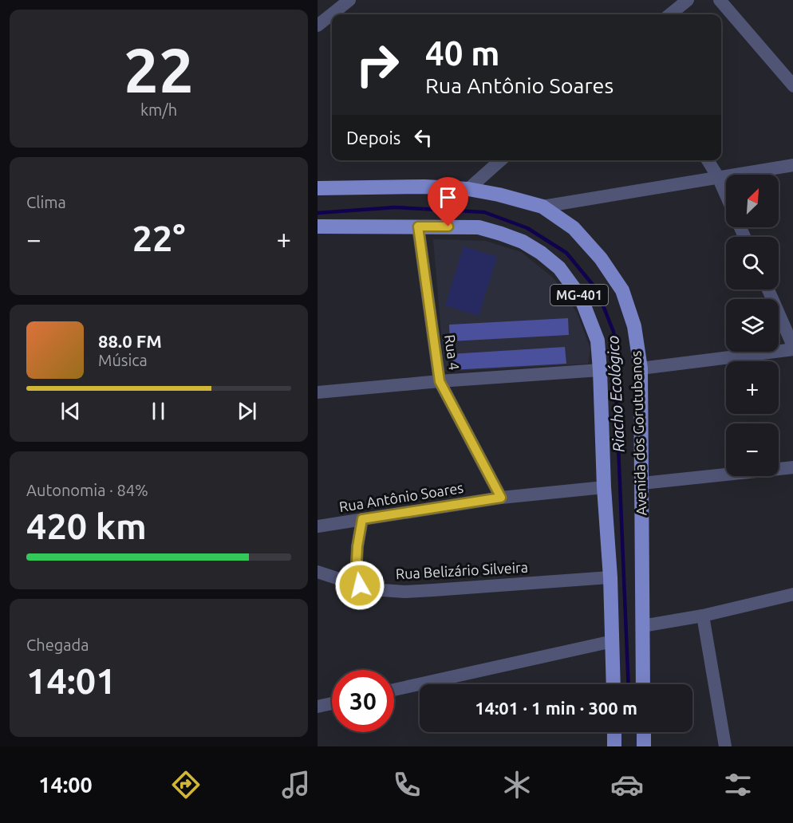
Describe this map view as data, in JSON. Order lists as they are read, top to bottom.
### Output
{
  "streets": {
    "main road": ["MG-401", "Avenida dos Gorutubanos"],
    "street": ["Rua 4", "Rua Antônio Soares", "Rua Belizário Silveira"]
  },
  "crossings": [
    ["MG-401", "Rua 4"],
    ["MG-401", "Rua Antônio Soares"],
    ["MG-401", "Rua Belizário Silveira"],
    ["Rua 4", "Rua Antônio Soares"]
  ],
  "water": ["Riacho Ecológico"],
  "north": "top right",
  "page": {
    "tile": [
      ["22", "km/h"],
      "Clima",
      ["Autonomia · 84%", "420 km"],
      ["Chegada", "14:01"]
    ],
    "turn": ["40 m", "Rua Antônio Soares"],
    "then": "Depois",
    "map_buttons": ["+", "−"],
    "heat": ["−", "22°", "+"],
    "song": ["88.0 FM", "Música"],
    "limit": "30",
    "trip": "14:01 · 1 min · 300 m",
    "tabs": "14:00"
  }
}
